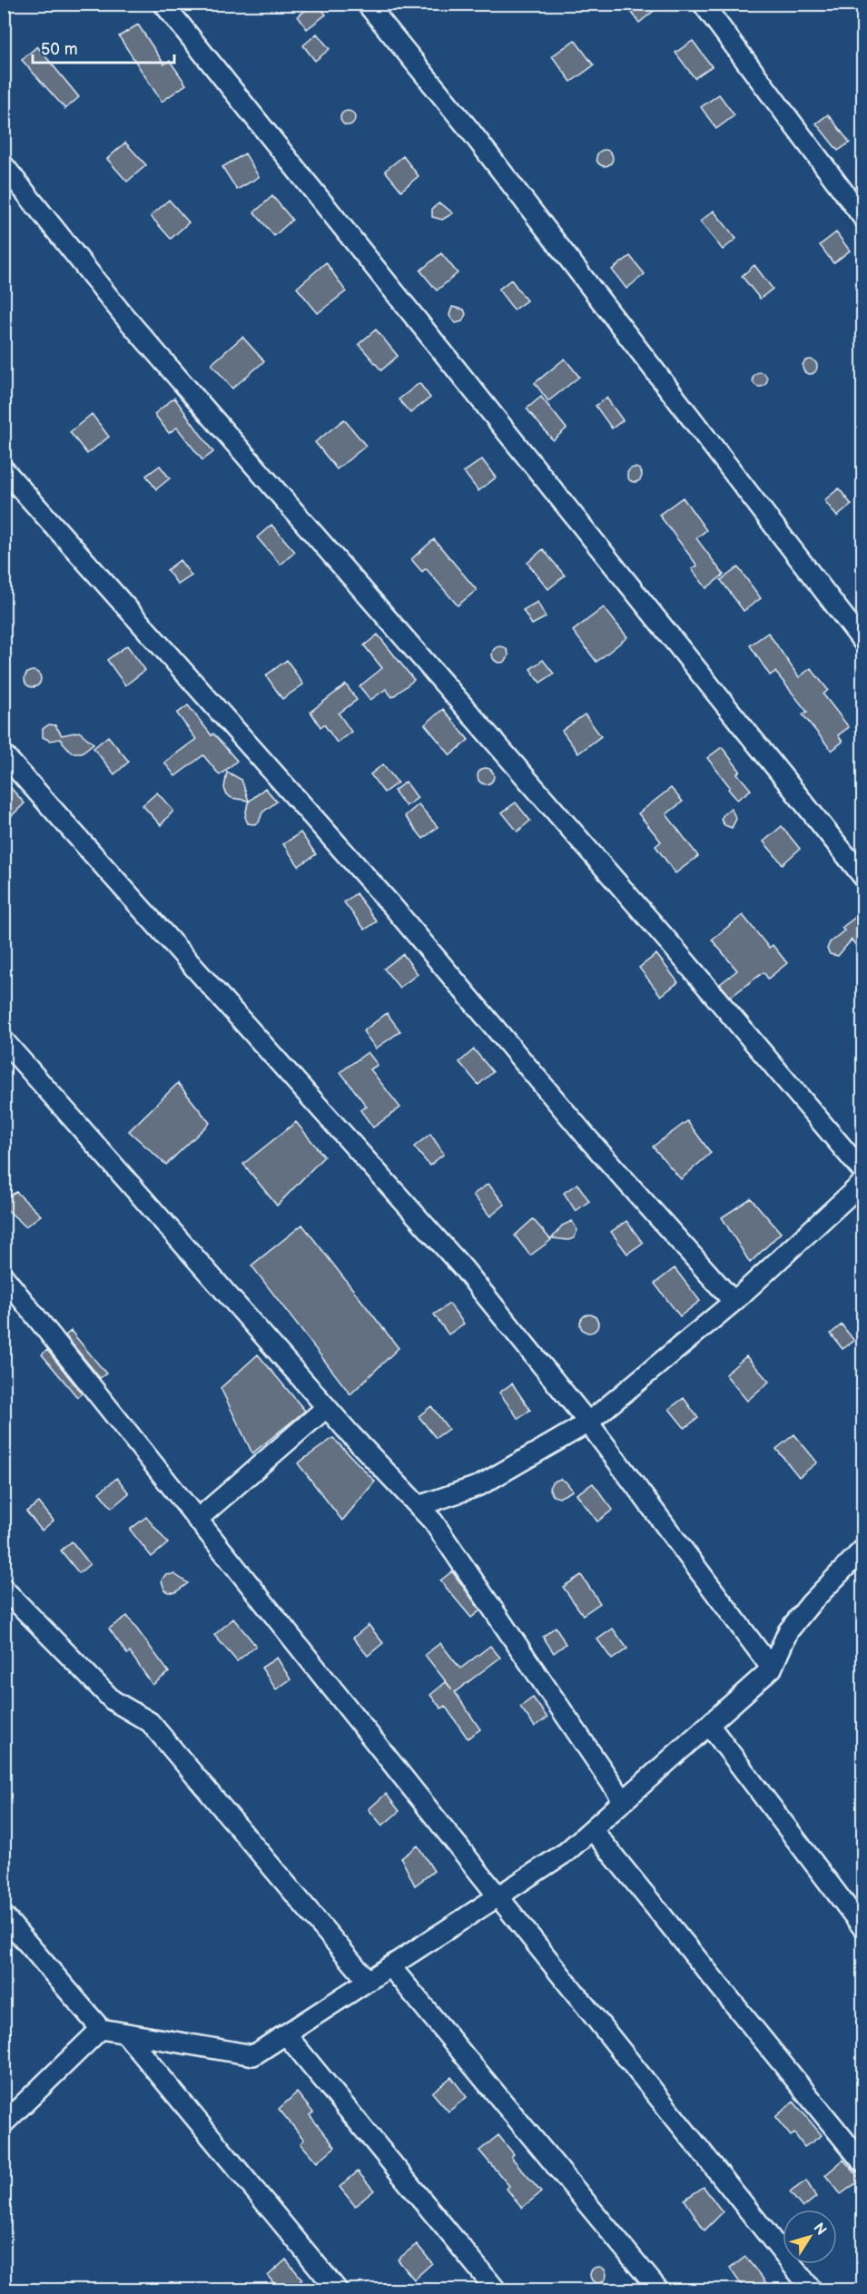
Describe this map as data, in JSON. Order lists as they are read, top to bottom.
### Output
{
  "scale_bar": "50 m",
  "north": "top right"
}
